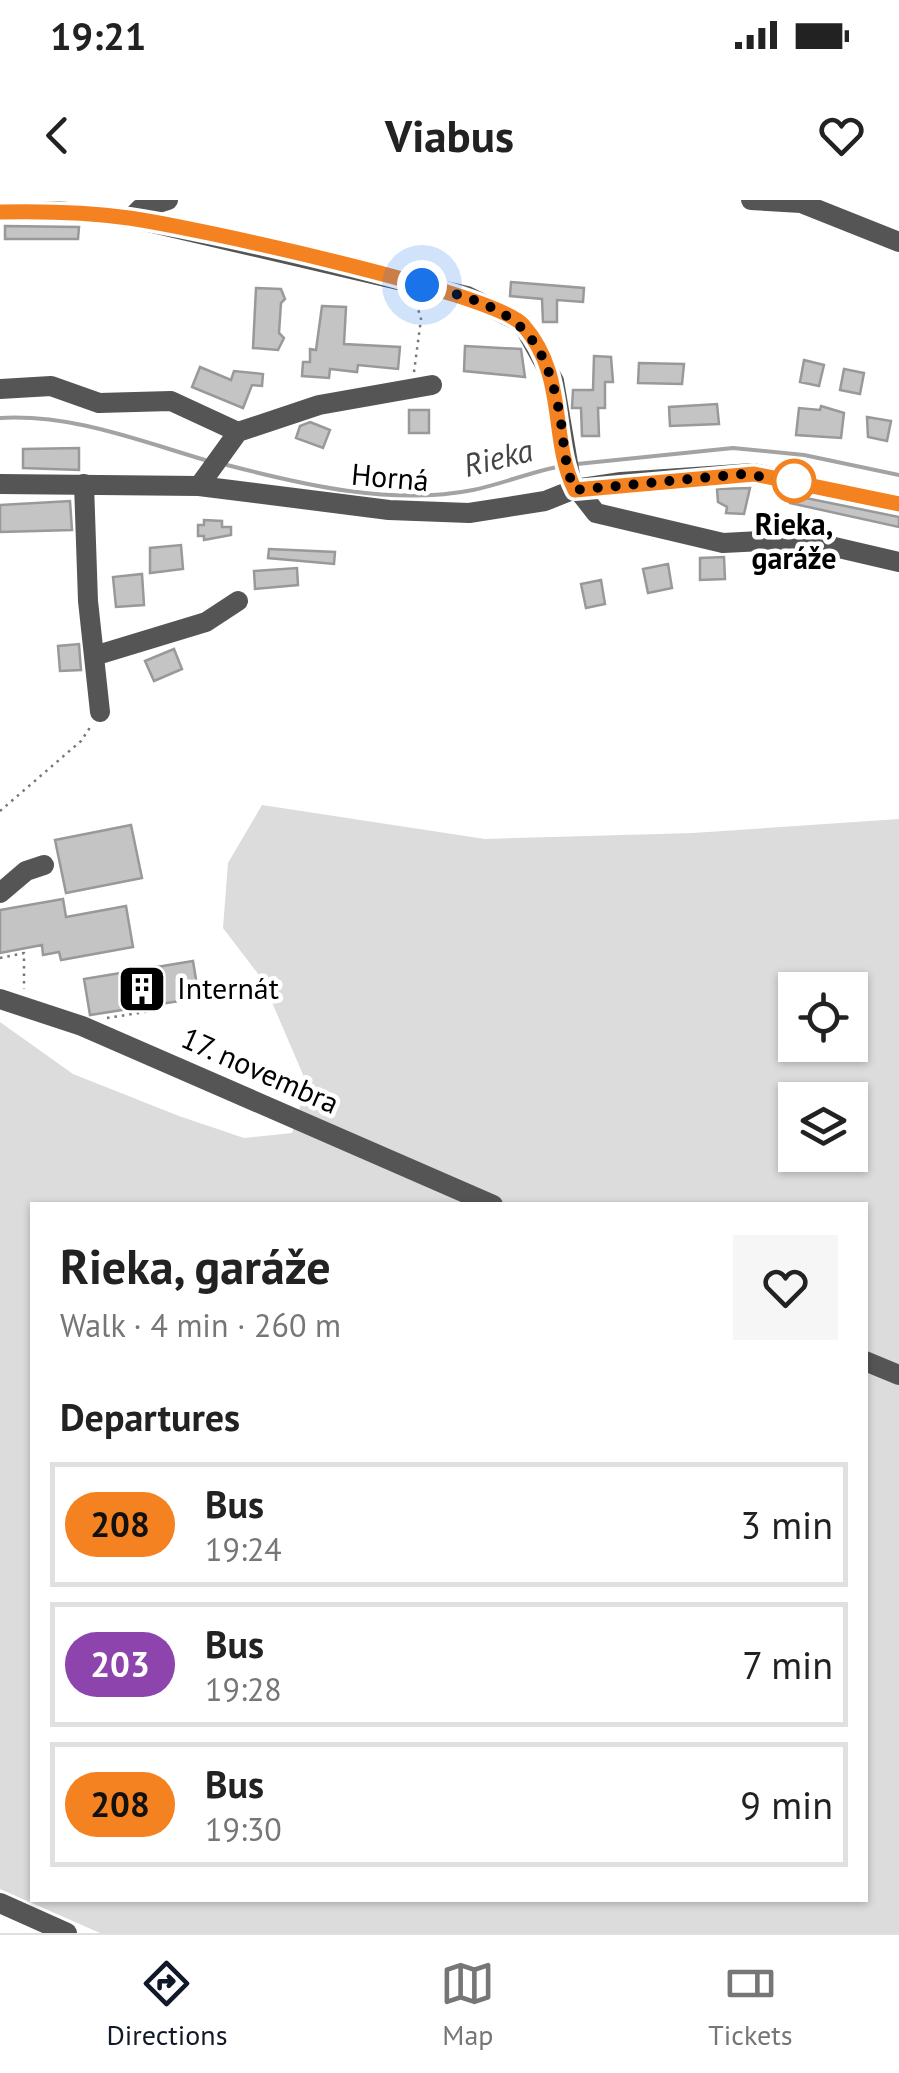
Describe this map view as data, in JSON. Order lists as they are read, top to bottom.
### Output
{
  "streets": {
    "street": ["Horná", "17. novembra"]
  },
  "water": ["Rieka"],
  "places": {
    "other": ["Rieka, garáže"],
    "building": ["Internát"]
  },
  "lines": ["bus line 208"],
  "page": {
    "status": "19:21",
    "header": "Viabus",
    "heading": [
      ["Rieka, garáže", "Walk · 4 min · 260 m"],
      "Departures"
    ],
    "list": [
      {
        "mark": "208",
        "name": "Bus",
        "note": "19:24",
        "value": "3 min"
      },
      {
        "mark": "203",
        "name": "Bus",
        "note": "19:28",
        "value": "7 min"
      },
      {
        "mark": "208",
        "name": "Bus",
        "note": "19:30",
        "value": "9 min"
      }
    ],
    "tabs": ["Directions", "Map", "Tickets"]
  }
}
